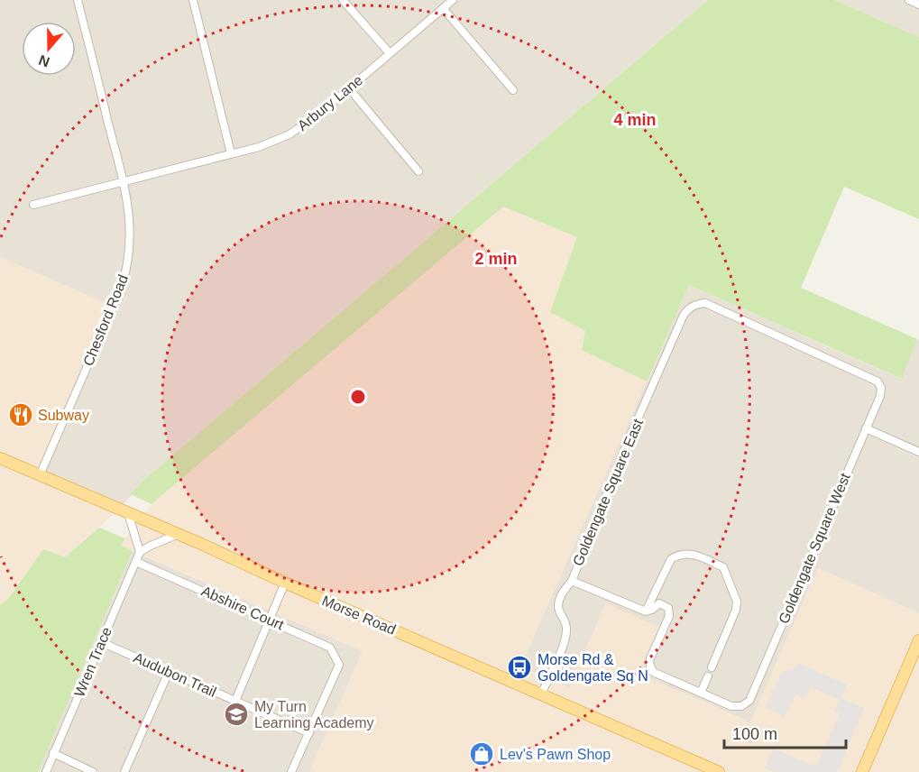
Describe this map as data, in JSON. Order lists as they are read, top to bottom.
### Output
{
  "streets": {
    "main road": ["Morse Road"],
    "street": [
      "Arbury Lane",
      "Chesford Road",
      "Goldengate Square East",
      "Goldengate Square West",
      "Abshire Court",
      "Wren Trace",
      "Audubon Trail"
    ]
  },
  "crossings": [
    ["Arbury Lane", "Chesford Road"],
    ["Chesford Road", "Morse Road"],
    ["Goldengate Square East", "Goldengate Square West"],
    ["Goldengate Square East", "Morse Road"],
    ["Abshire Court", "Wren Trace"],
    ["Abshire Court", "Audubon Trail"],
    ["Wren Trace", "Audubon Trail"]
  ],
  "places": {
    "restaurant": ["Subway"],
    "bus stop": ["Morse Rd & Goldengate Sq N"],
    "school or university": ["My Turn Learning Academy"],
    "shop": ["Lev's Pawn Shop"]
  },
  "scale_bar": "100 m",
  "north": "bottom",
  "rings": ["4 min", "2 min"]
}
